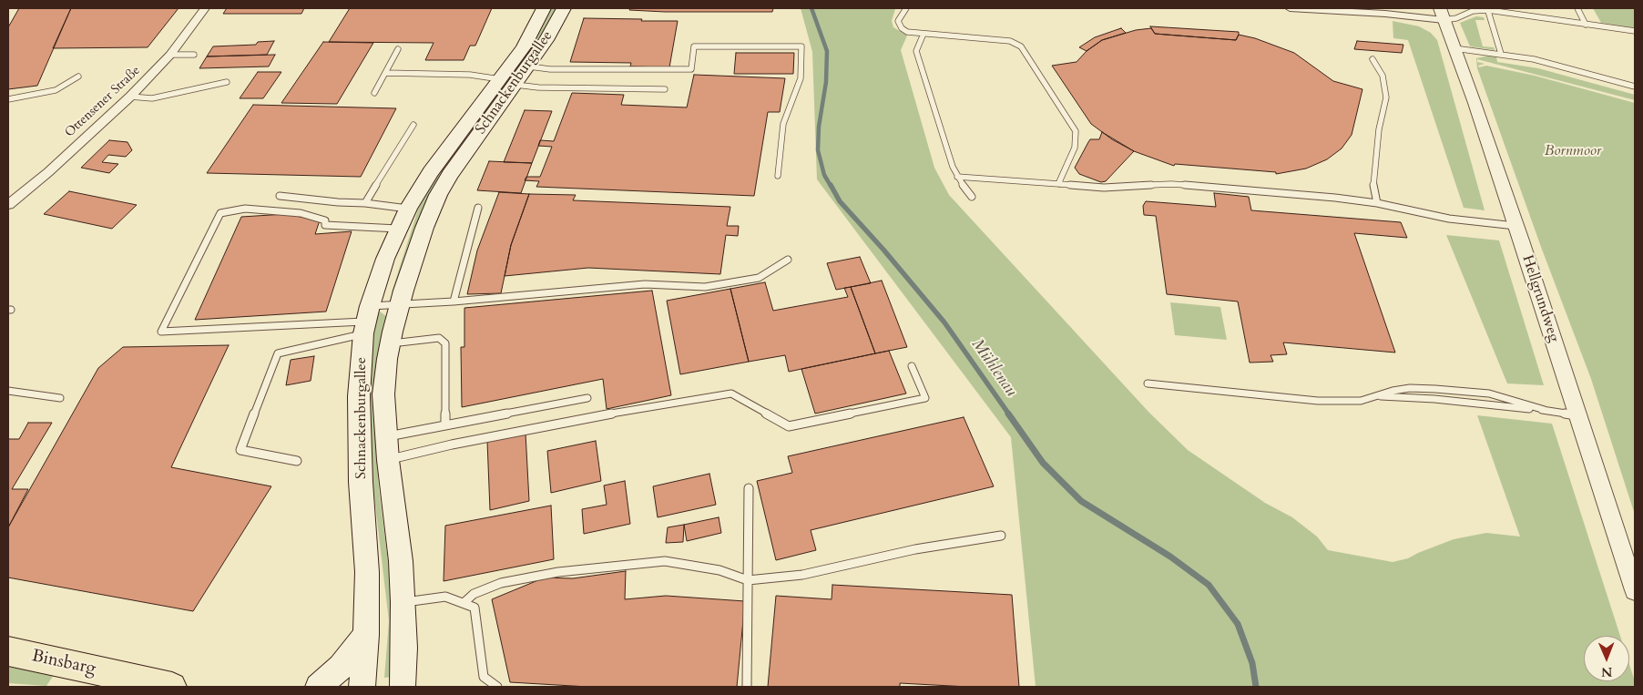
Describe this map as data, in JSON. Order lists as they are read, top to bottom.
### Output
{
  "streets": {
    "main road": ["Schnackenburgallee", "Binsbarg"],
    "street": ["Ottensener Straße", "Hellgrundweg"]
  },
  "water": ["Mühlenau"],
  "parks": ["Bornmoor"],
  "north": "bottom"
}
